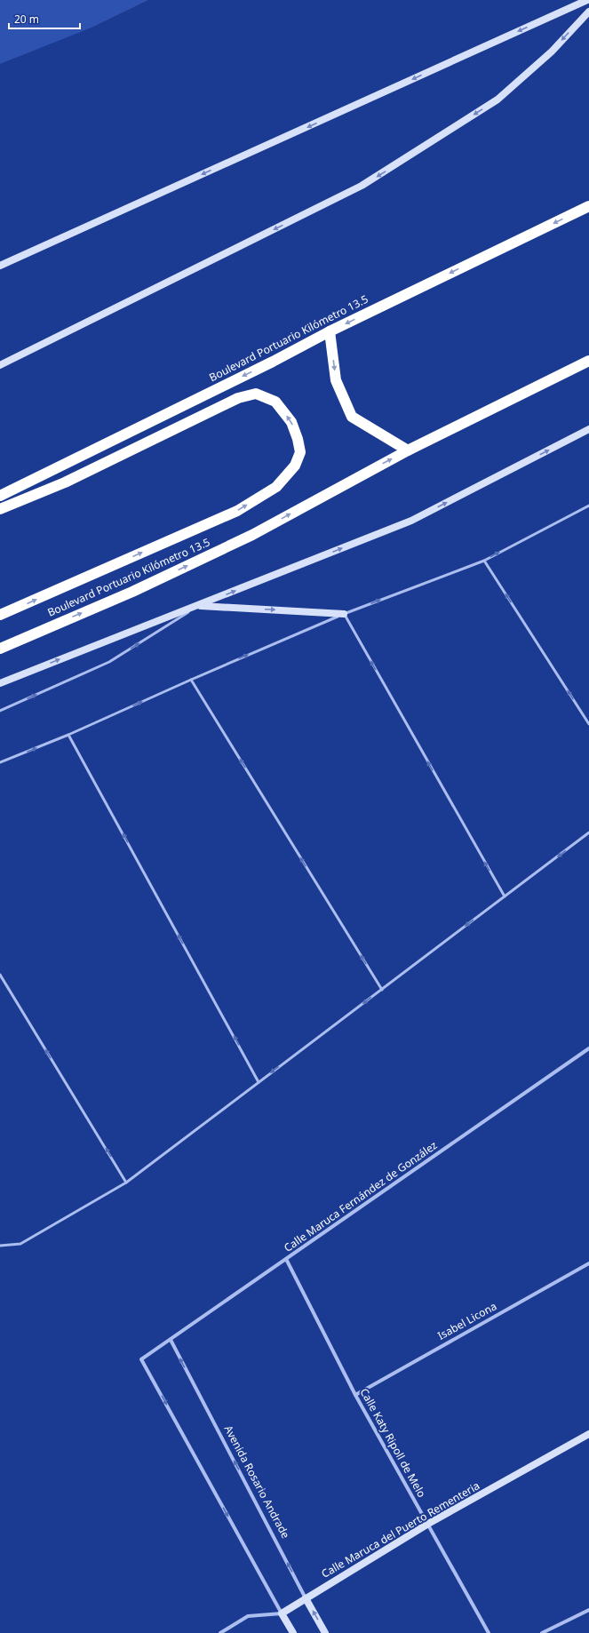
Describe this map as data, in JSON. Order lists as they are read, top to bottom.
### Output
{
  "streets": {
    "highway": ["Boulevard Portuario Kilómetro 13.5"],
    "street": [
      "Calle Maruca Fernández de González",
      "Isabel Licona",
      "Calle Katy Ripoll de Melo",
      "Avenida Rosario Andrade",
      "Calle Maruca del Puerto Rementeria"
    ]
  },
  "crossings": [
    ["Calle Maruca Fernández de González", "Calle Katy Ripoll de Melo"],
    ["Calle Maruca Fernández de González", "Avenida Rosario Andrade"],
    ["Calle Maruca Fernández de González", "Calle Maruca del Puerto Rementeria"],
    ["Isabel Licona", "Calle Katy Ripoll de Melo"],
    ["Calle Katy Ripoll de Melo", "Calle Maruca del Puerto Rementeria"],
    ["Avenida Rosario Andrade", "Calle Maruca del Puerto Rementeria"]
  ],
  "one_way": ["Calle Maruca Fernández de González", "Avenida Rosario Andrade"],
  "scale_bar": "20 m"
}
